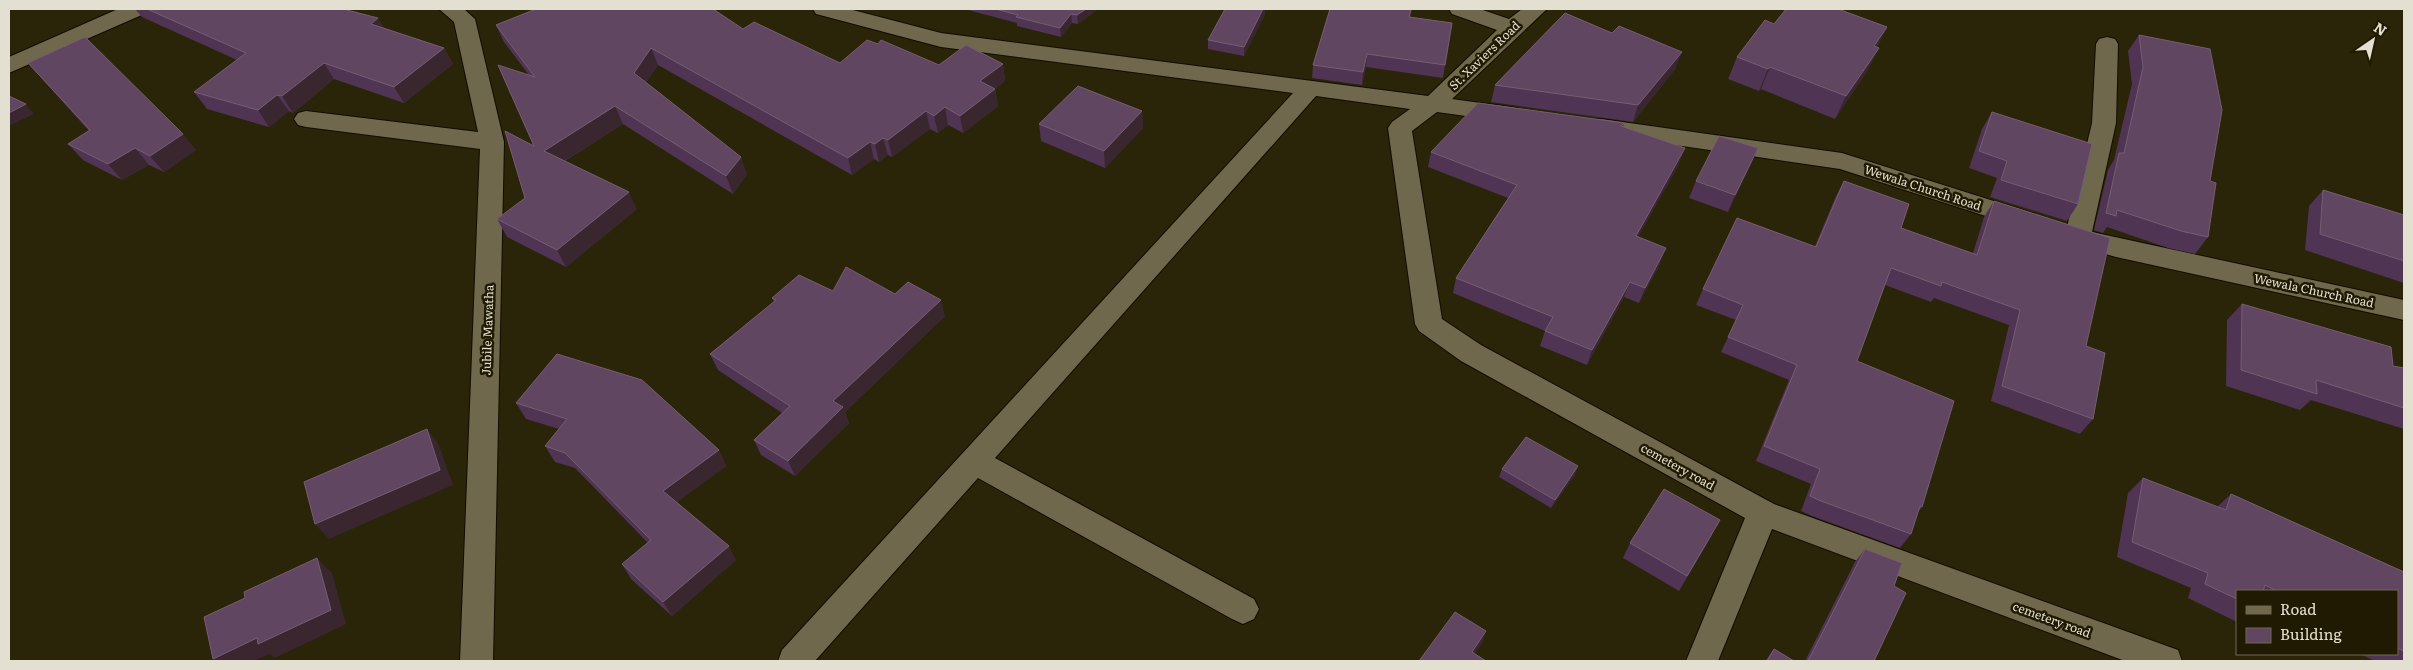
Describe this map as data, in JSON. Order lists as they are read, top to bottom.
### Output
{
  "streets": {
    "street": [
      "St. Xaviers Road",
      "Wewala Church Road",
      "Jubile Mawatha",
      "cemetery road"
    ]
  },
  "crossings": [
    ["St. Xaviers Road", "cemetery road"]
  ],
  "legend": ["Road", "Building"],
  "north": "top right"
}
